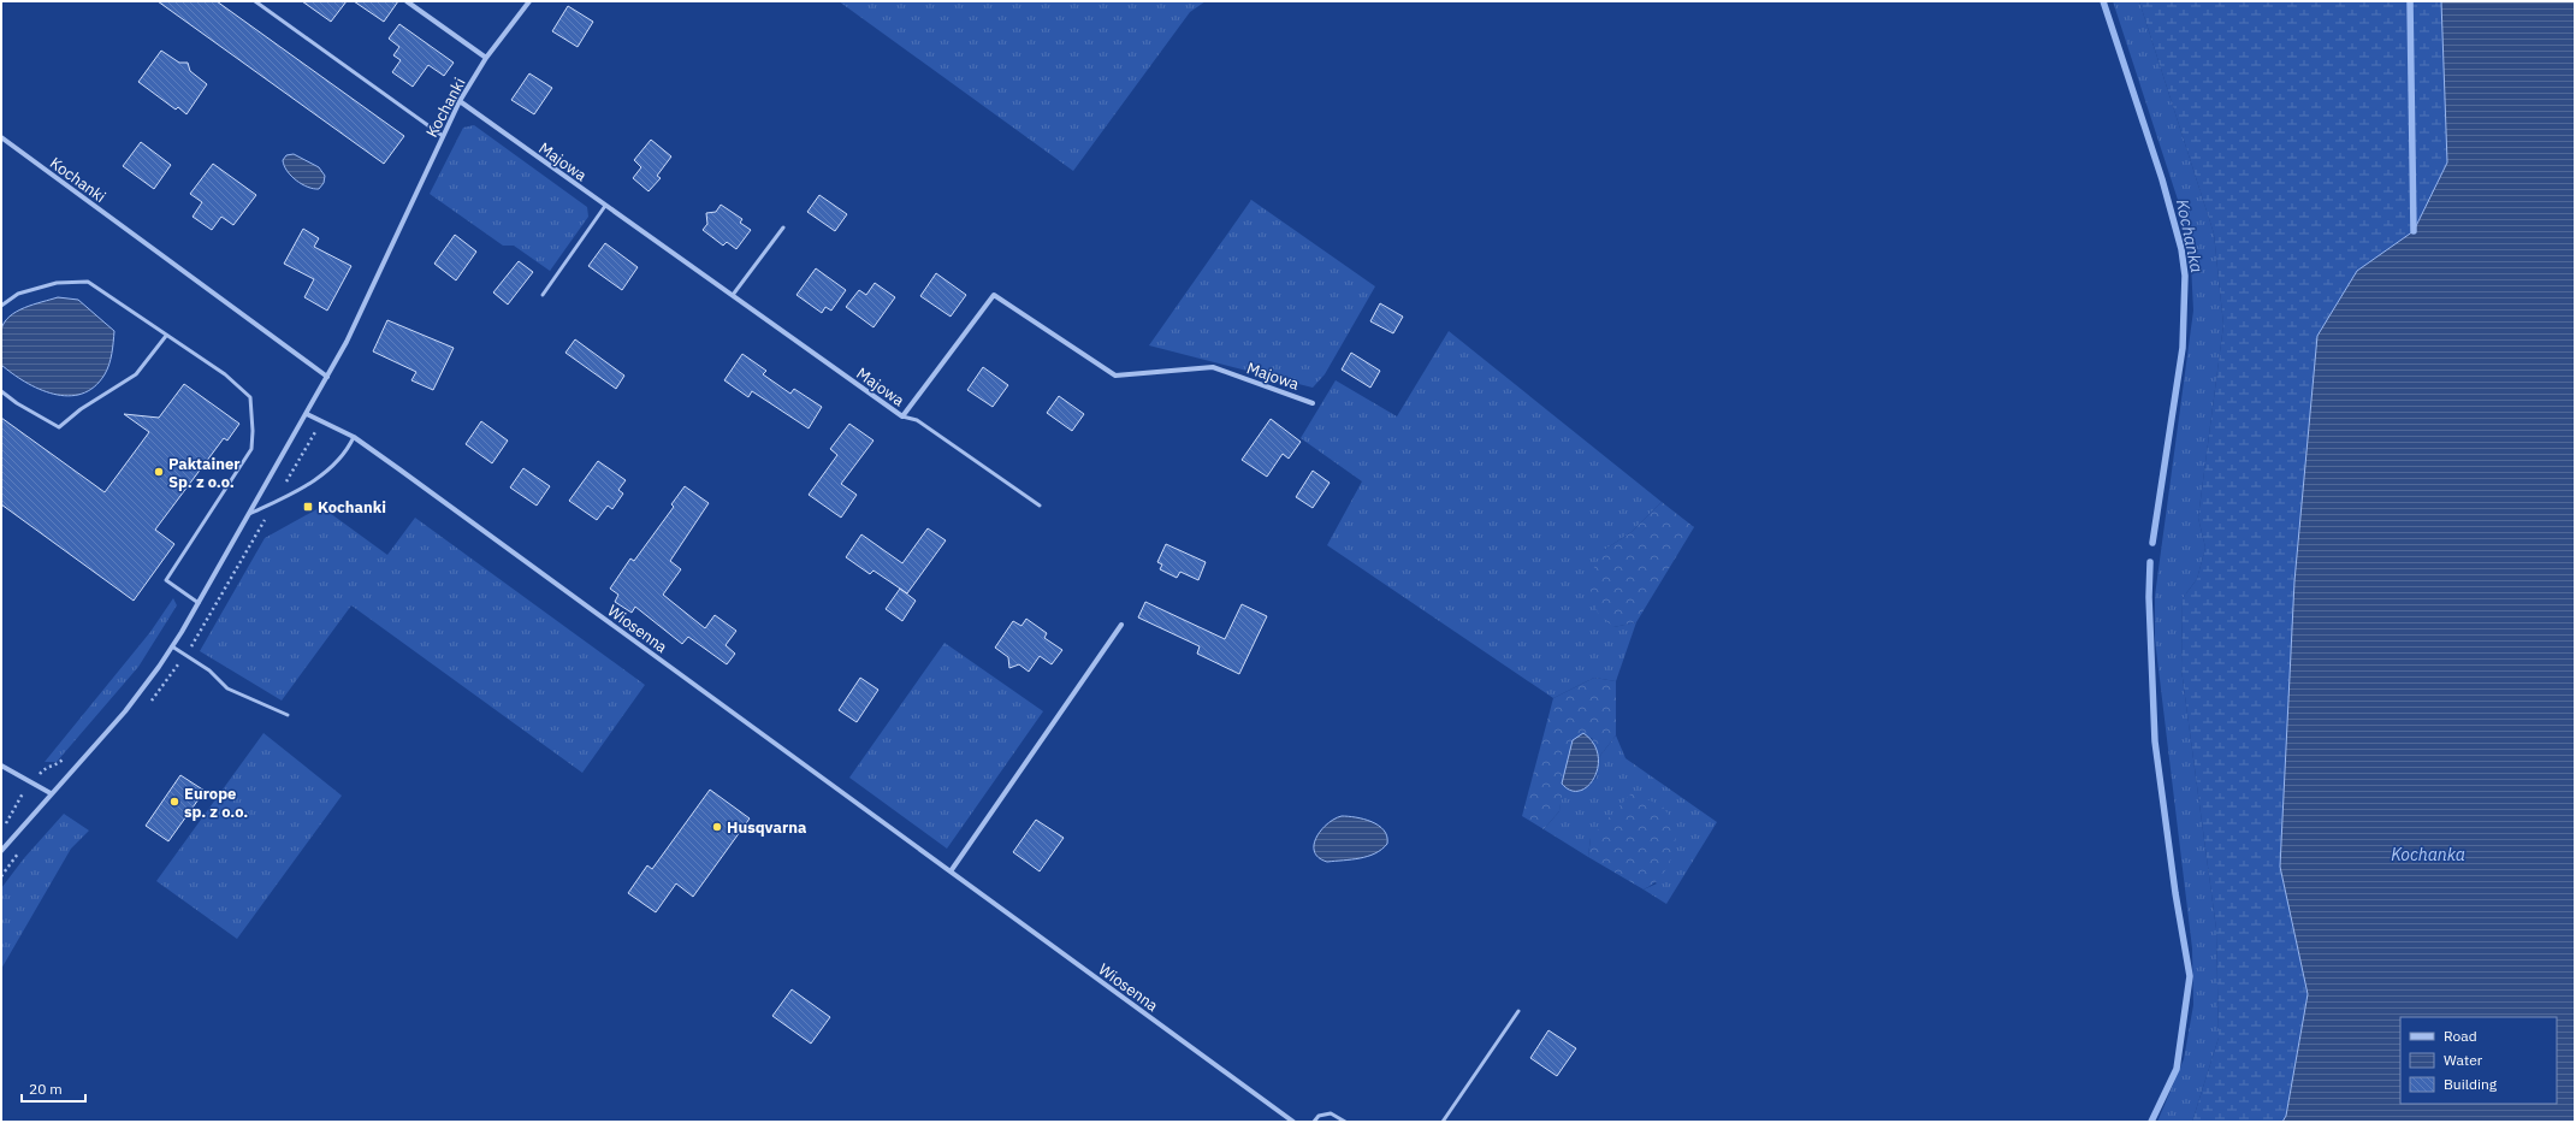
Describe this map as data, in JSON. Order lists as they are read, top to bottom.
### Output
{
  "streets": {
    "street": ["Kochanki", "Majowa", "Wiosenna"]
  },
  "crossings": [
    ["Kochanki", "Majowa"],
    ["Kochanki", "Wiosenna"]
  ],
  "water": ["Kochanka"],
  "places": {
    "other": ["Paktainer Sp. z o.o.", "Europe sp. z o.o.", "Husqvarna"],
    "transit": ["Kochanki"]
  },
  "legend": ["Road", "Water", "Building"],
  "scale_bar": "20 m"
}
